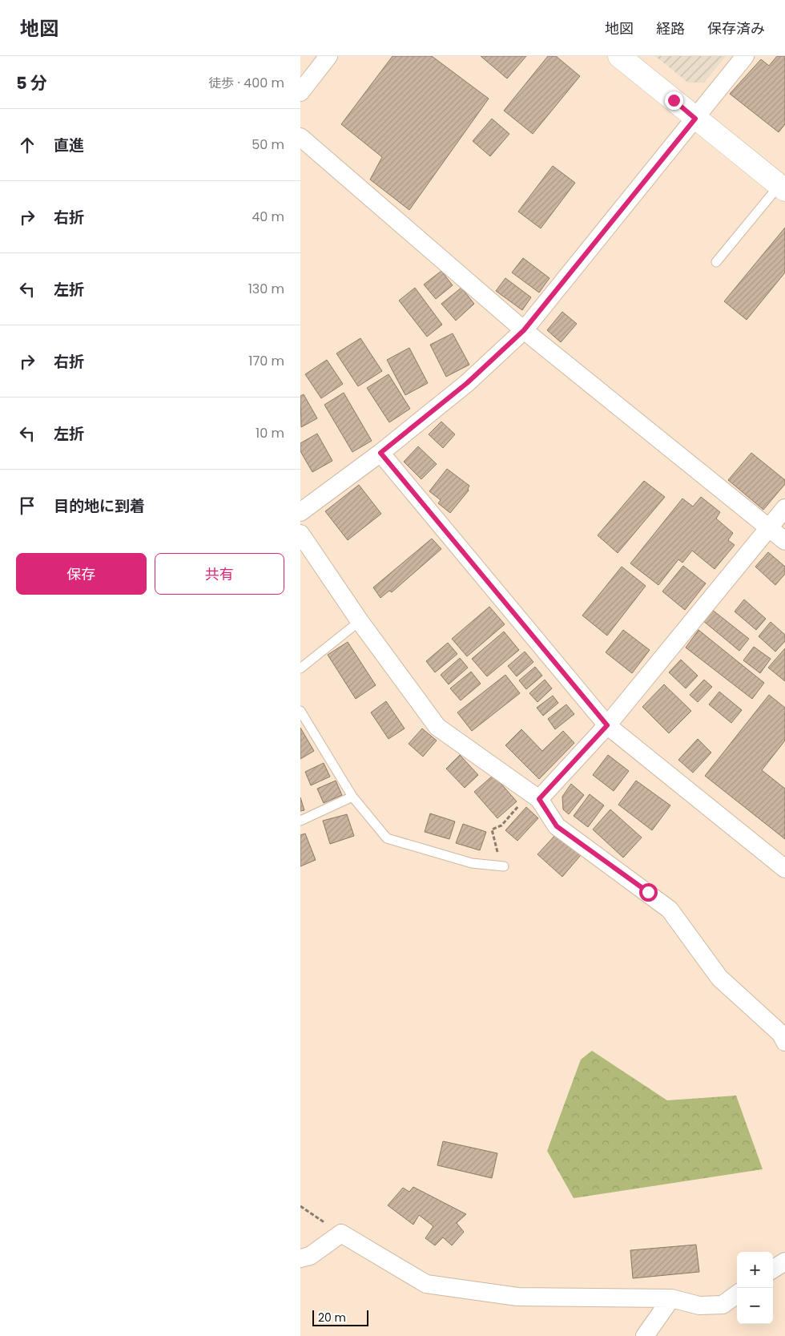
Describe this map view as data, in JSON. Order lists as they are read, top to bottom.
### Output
{
  "scale_bar": "20 m",
  "page": {
    "header": "地図",
    "nav": ["地図", "経路", "保存済み"],
    "heading": ["5 分", "徒歩 · 400 m"],
    "list": [
      ["直進", "50 m"],
      ["右折", "40 m"],
      ["左折", "130 m"],
      ["右折", "170 m"],
      ["左折", "10 m"],
      "目的地に到着"
    ],
    "buttons": ["保存", "共有"],
    "map_buttons": ["+", "−"],
    "scale": "20 m"
  }
}
